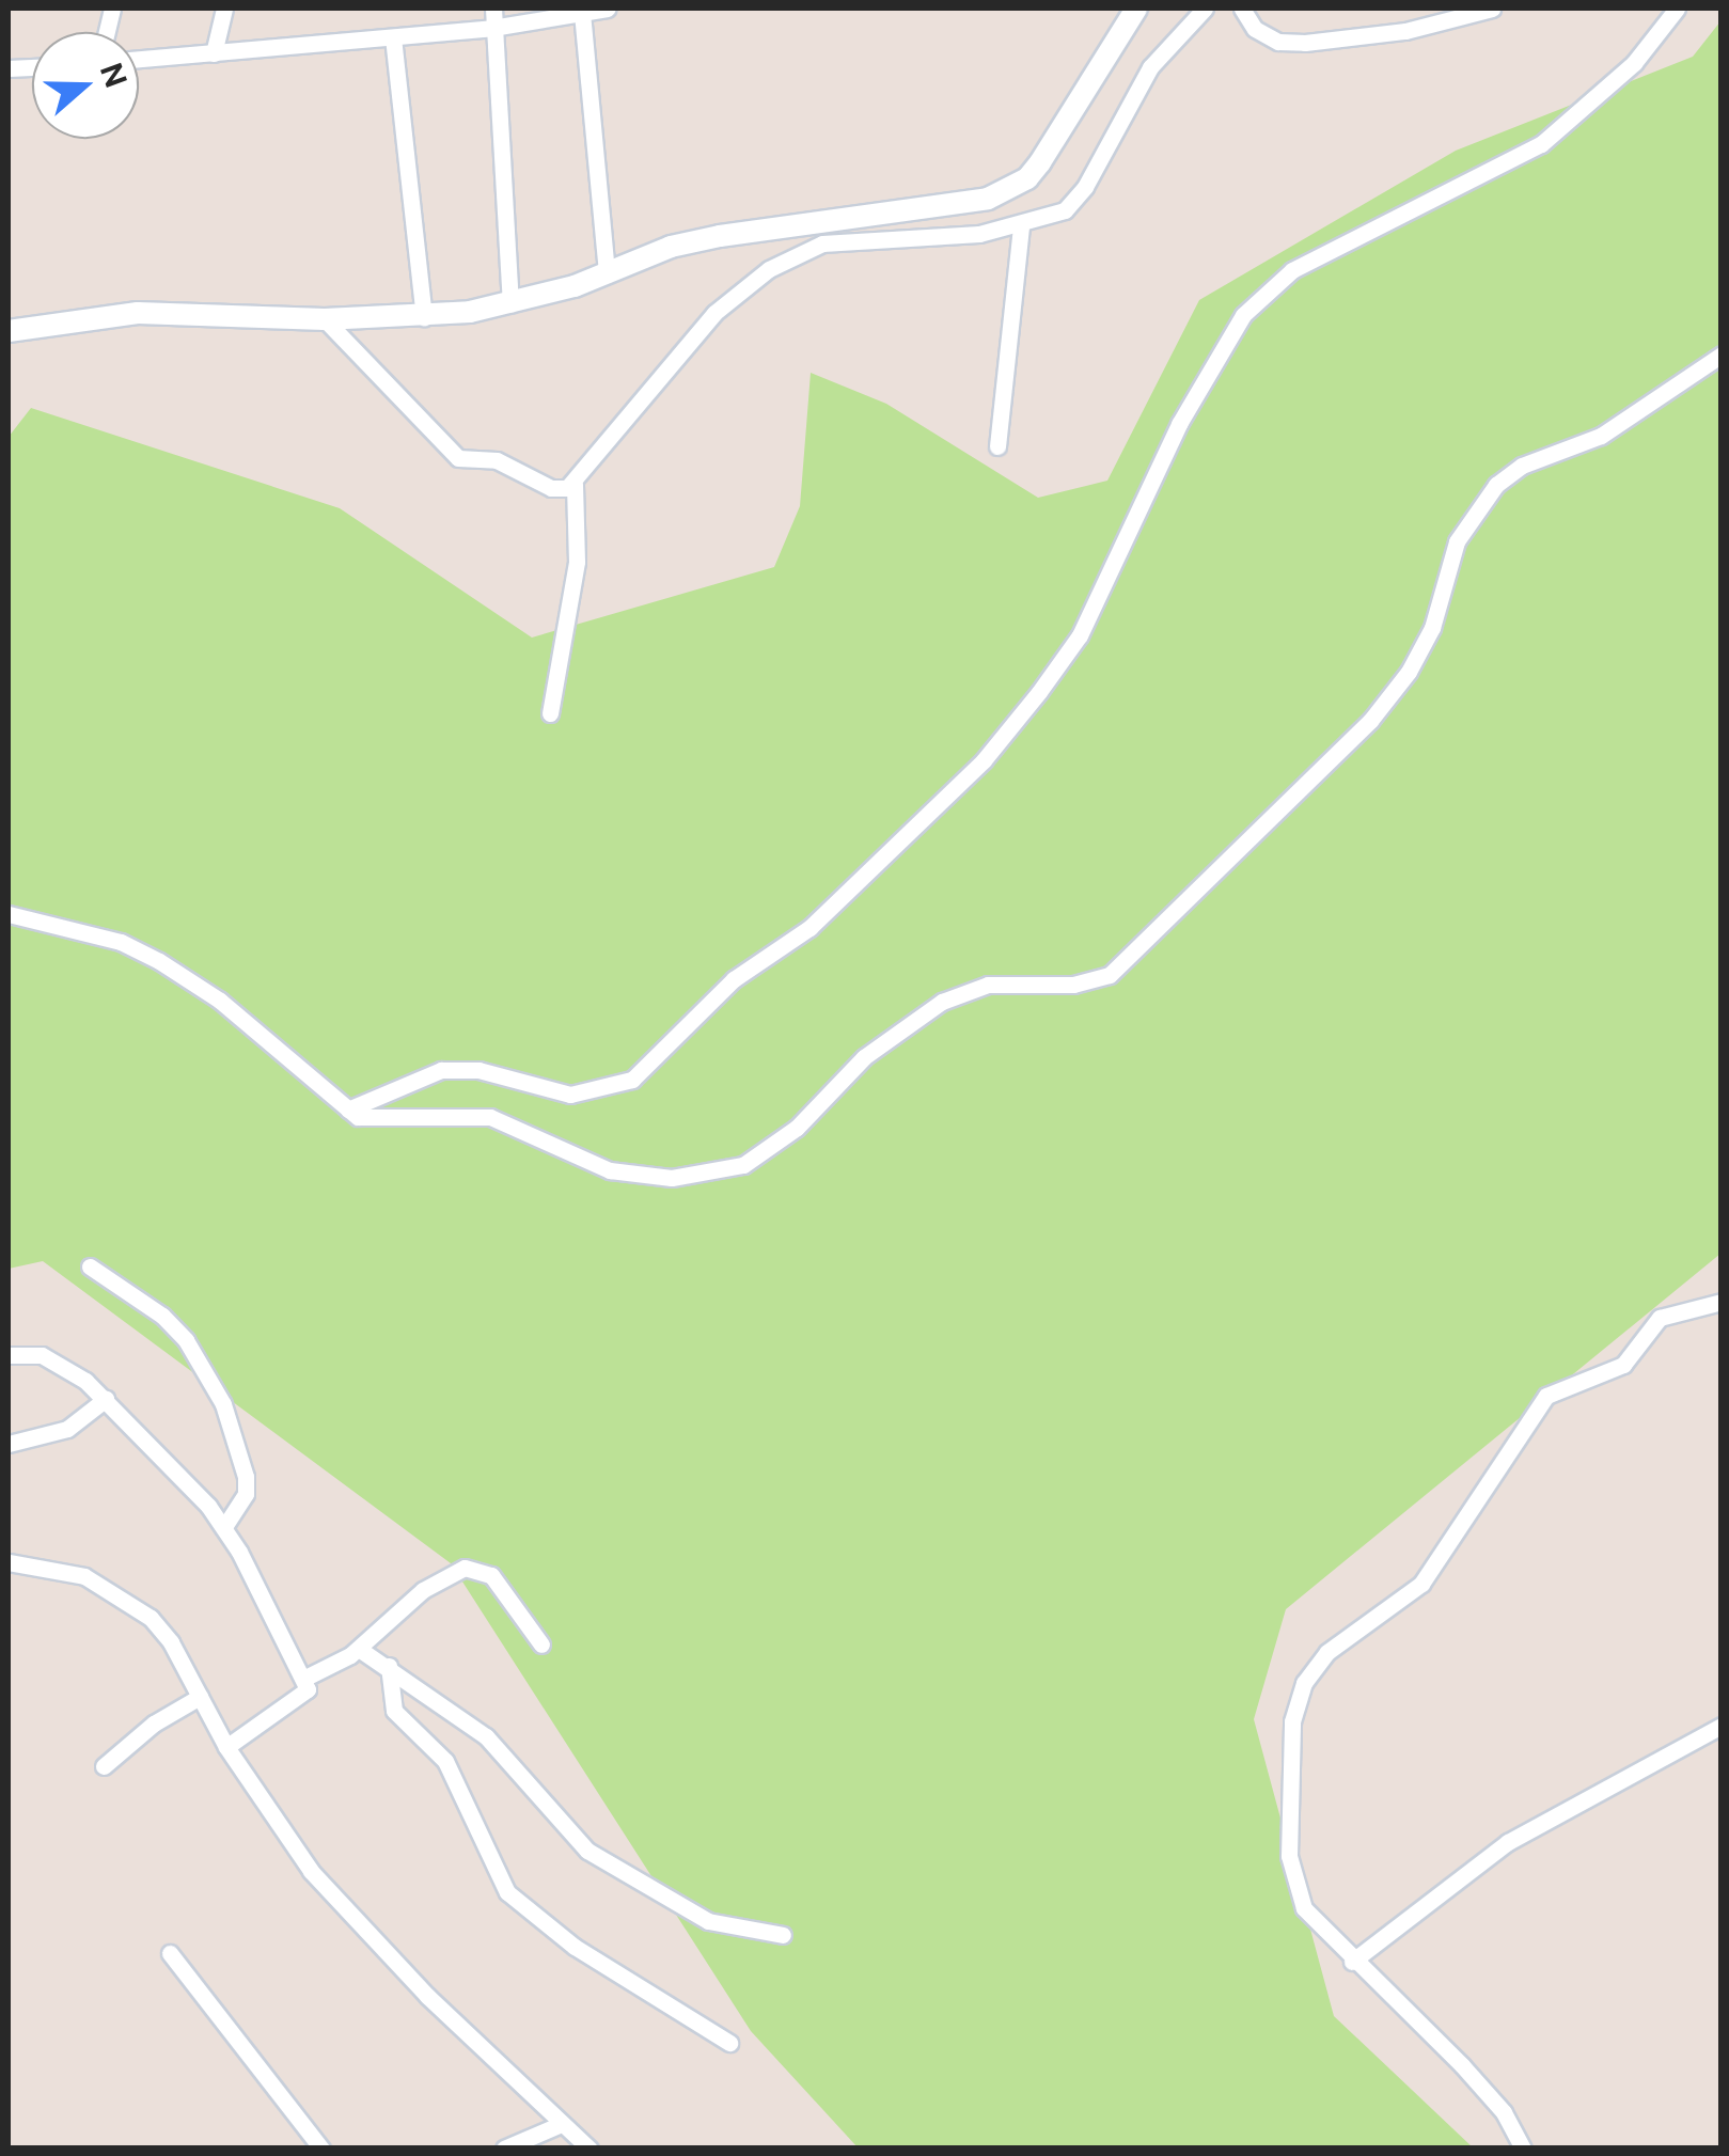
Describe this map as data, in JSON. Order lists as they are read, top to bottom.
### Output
{
  "north": "right"
}
